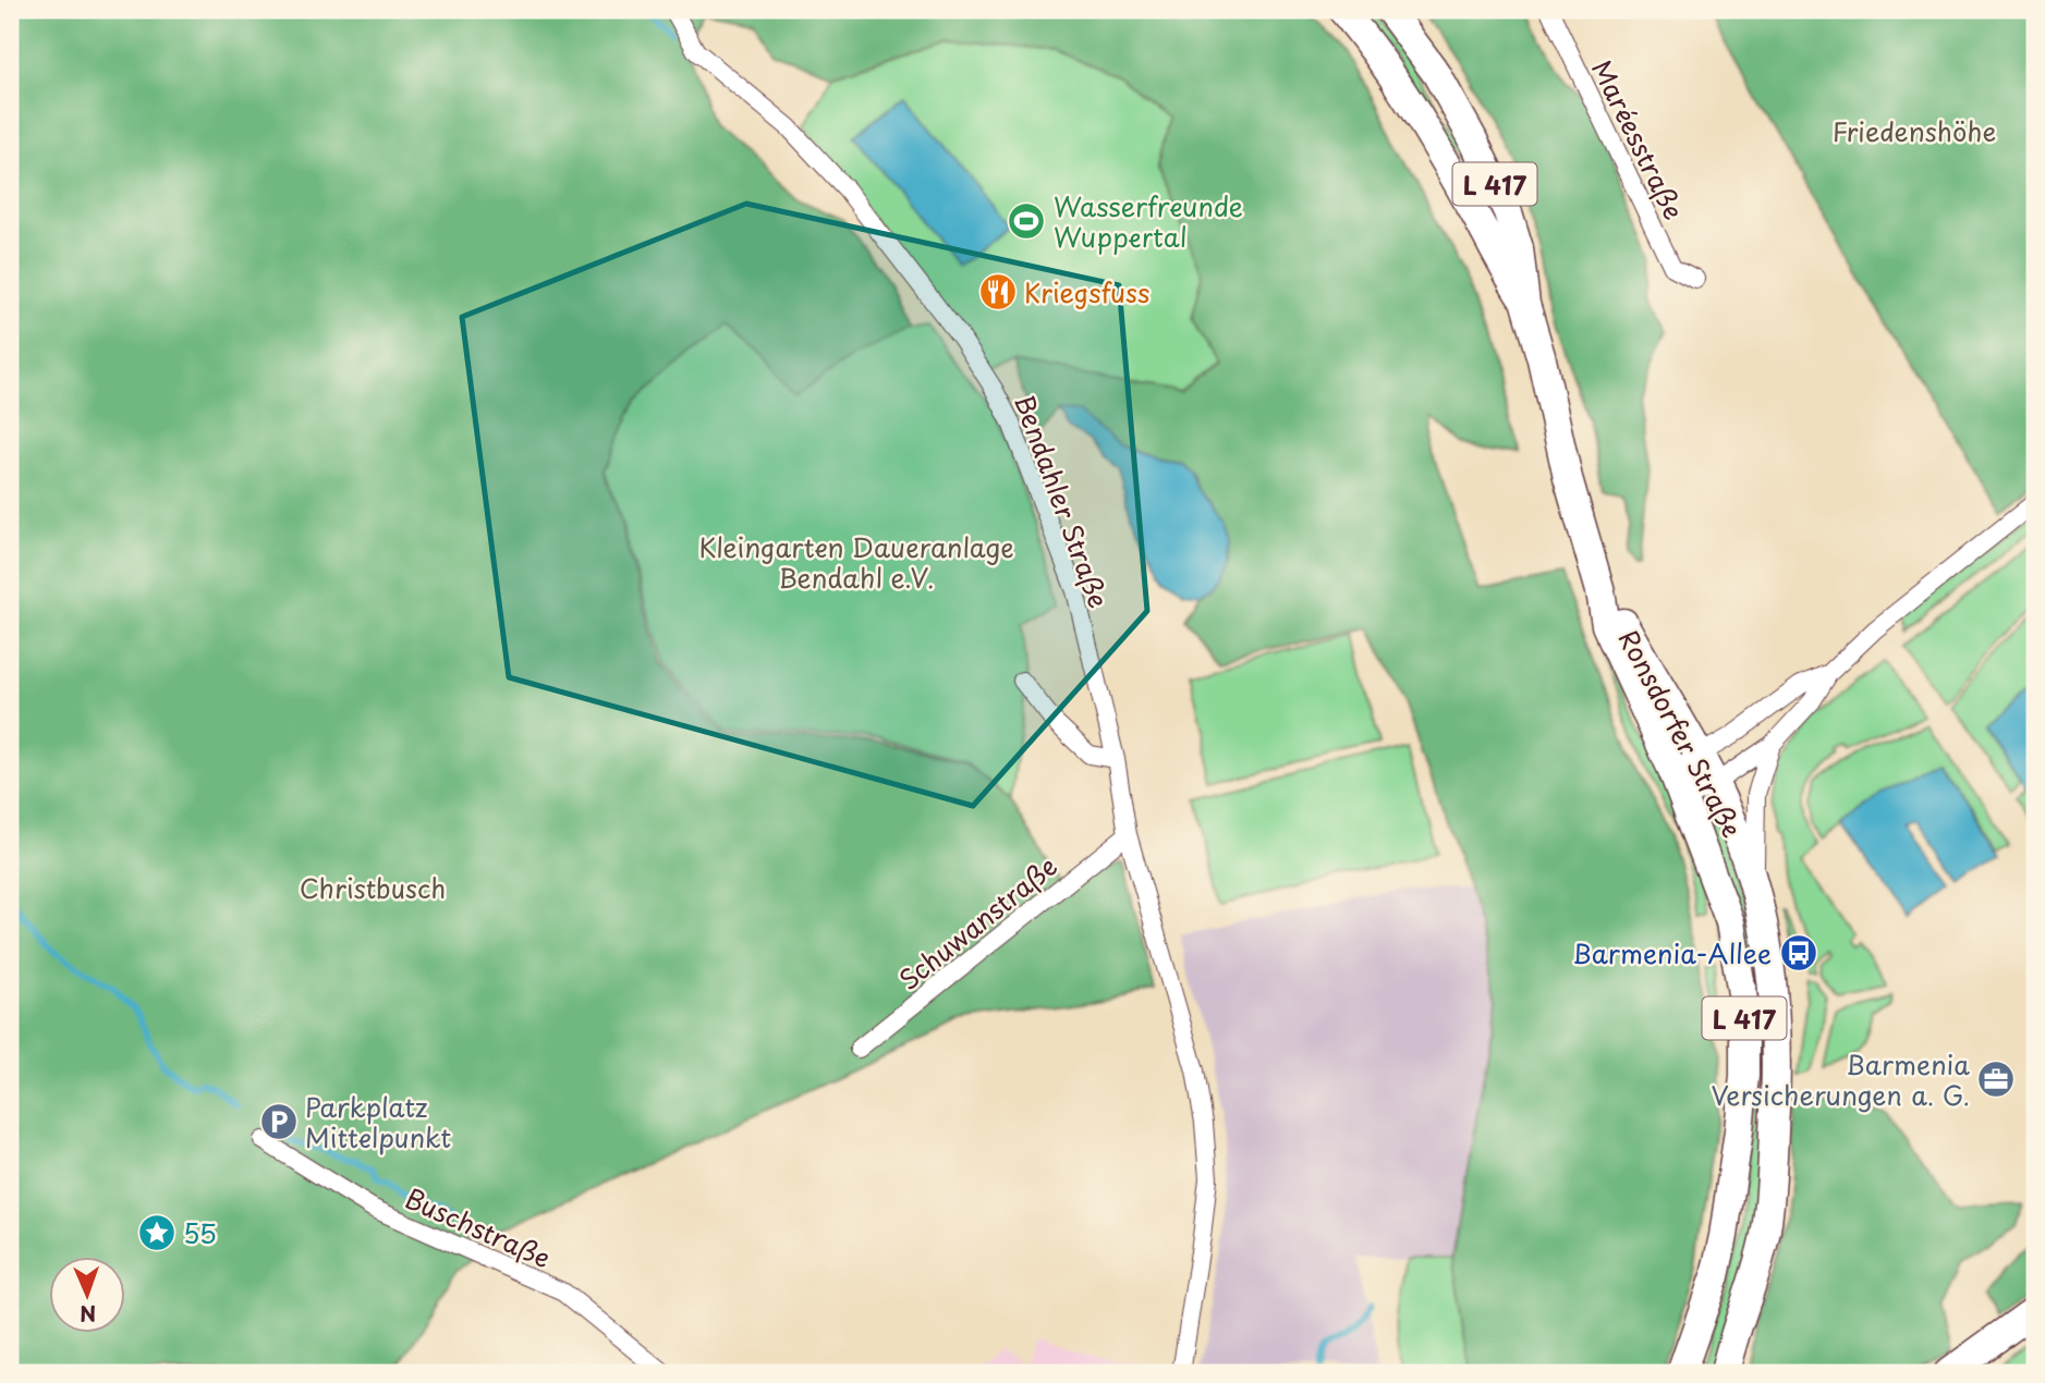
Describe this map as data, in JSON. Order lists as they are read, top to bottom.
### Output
{
  "streets": {
    "main road": ["L 417", "Ronsdorfer Straße"],
    "street": [
      "Maréesstraße",
      "Bendahler Straße",
      "Schuwanstraße",
      "Buschstraße"
    ]
  },
  "crossings": [
    ["Bendahler Straße", "Schuwanstraße"]
  ],
  "parks": ["Friedenshöhe", "Kleingarten Daueranlage Bendahl e.V.", "Christbusch"],
  "places": {
    "sports": ["Wasserfreunde Wuppertal"],
    "restaurant": ["Kriegsfuss"],
    "bus stop": ["Barmenia-Allee"],
    "office": ["Barmenia Versicherungen a. G."],
    "parking": ["Parkplatz Mittelpunkt"],
    "place": ["55"]
  },
  "north": "bottom"
}
